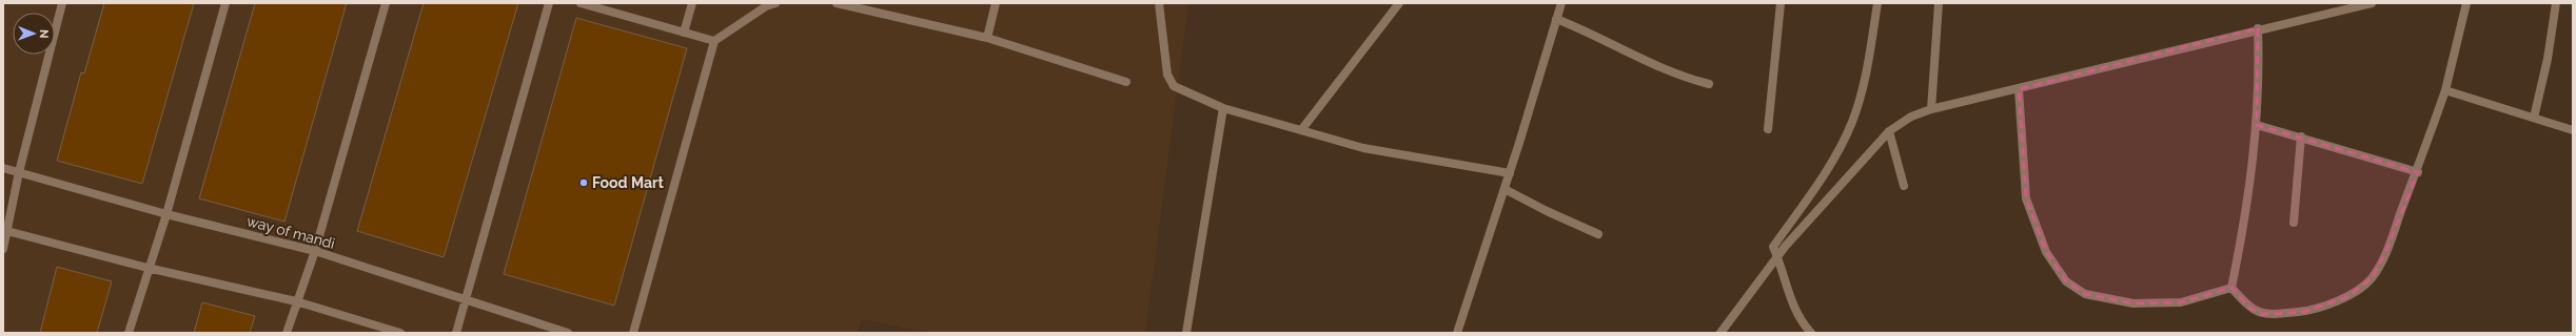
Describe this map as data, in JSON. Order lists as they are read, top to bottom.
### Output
{
  "streets": {
    "street": ["way of mandi"]
  },
  "places": ["Food Mart"],
  "north": "right"
}
